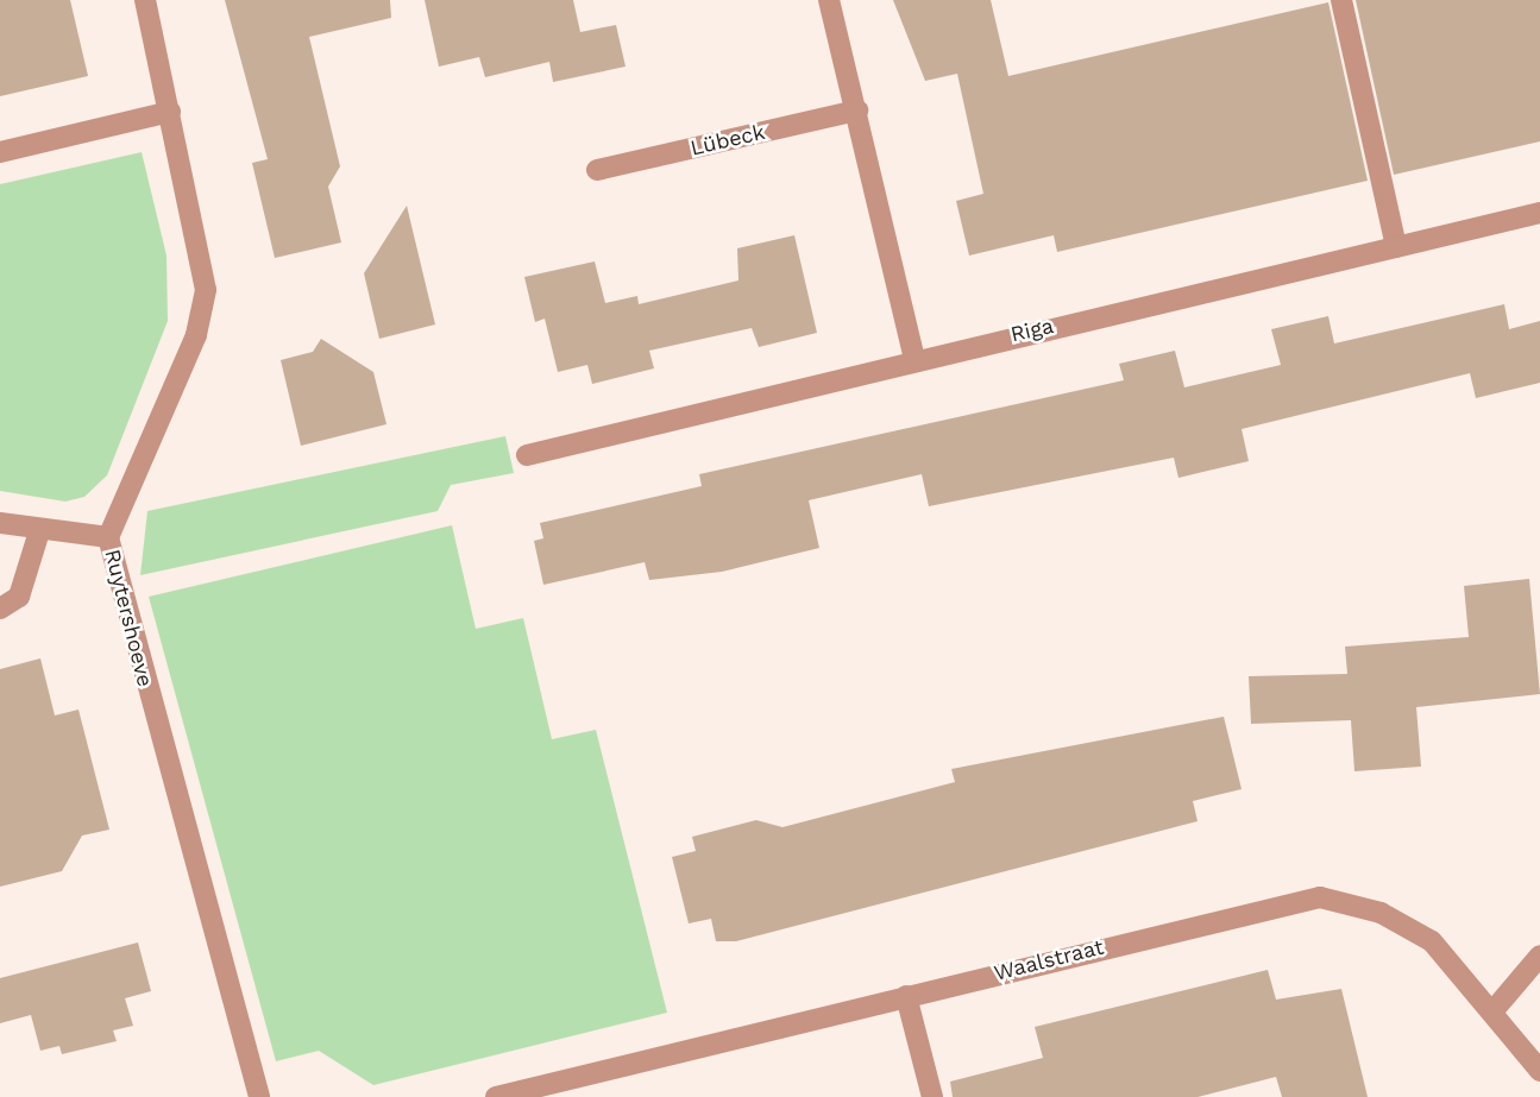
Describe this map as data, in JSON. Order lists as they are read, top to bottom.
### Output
{
  "streets": {
    "street": [
      "Lübeck",
      "Riga",
      "Ruytershoeve",
      "Waalstraat"
    ]
  }
}
